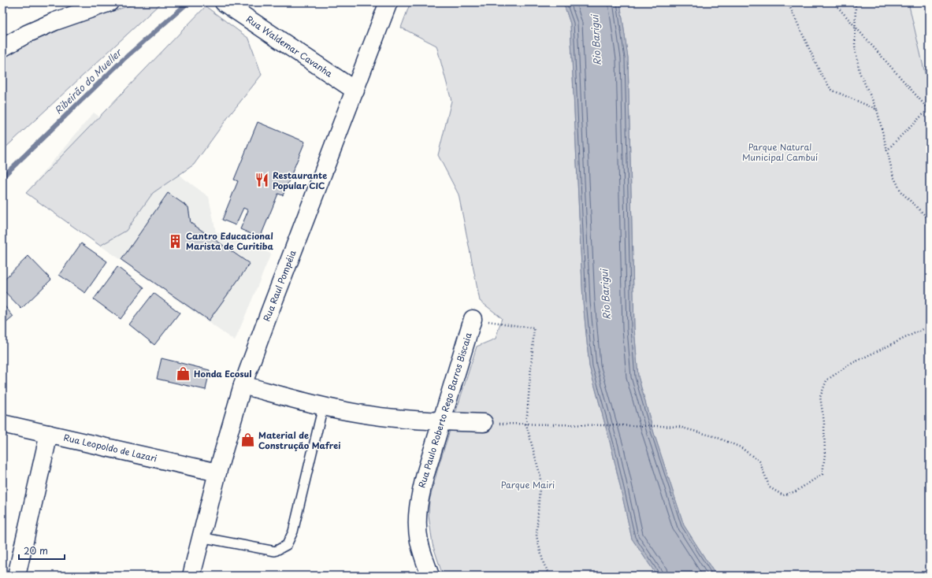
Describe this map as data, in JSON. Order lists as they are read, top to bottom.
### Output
{
  "streets": {
    "street": [
      "Rua Waldemar Cavanha",
      "Rua Raul Pompéia",
      "Rua Paulo Roberto Rego Barros Biscaia",
      "Rua Leopoldo de Lazari"
    ]
  },
  "crossings": [
    ["Rua Waldemar Cavanha", "Rua Raul Pompéia"],
    ["Rua Raul Pompéia", "Rua Leopoldo de Lazari"]
  ],
  "water": ["Rio Barigui", "Ribeirão do Mueller"],
  "parks": ["Parque Natural Municipal Cambuí", "Parque Mairi"],
  "places": {
    "restaurant": ["Restaurante Popular CIC"],
    "building": ["Cantro Educacional Marista de Curitiba"],
    "shop": ["Honda Ecosul", "Material de Construção Mafrei"]
  },
  "scale_bar": "20 m"
}
